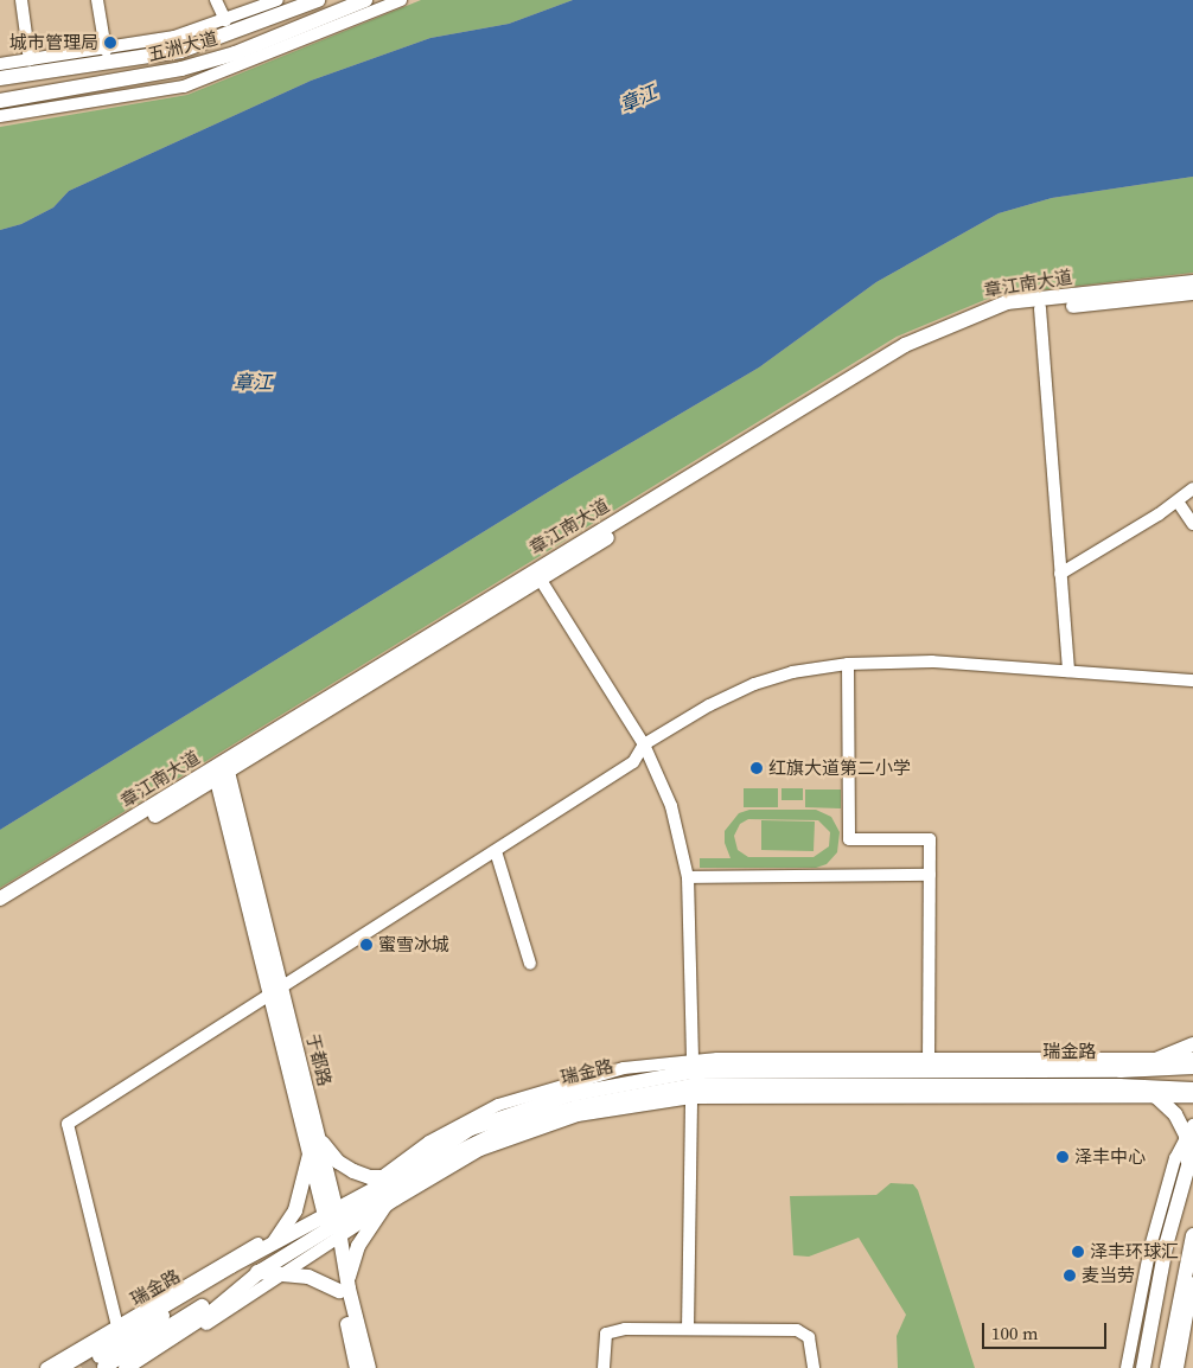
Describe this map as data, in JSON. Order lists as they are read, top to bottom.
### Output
{
  "streets": {
    "main road": [
      "五洲大道",
      "章江南大道",
      "瑞金路",
      "于都路"
    ]
  },
  "crossings": [
    ["章江南大道", "于都路"],
    ["瑞金路", "于都路"]
  ],
  "water": ["章江"],
  "places": [
    "城市管理局",
    "红旗大道第二小学",
    "蜜雪冰城",
    "泽丰中心",
    "泽丰环球汇",
    "麦当劳"
  ],
  "scale_bar": "100 m"
}
